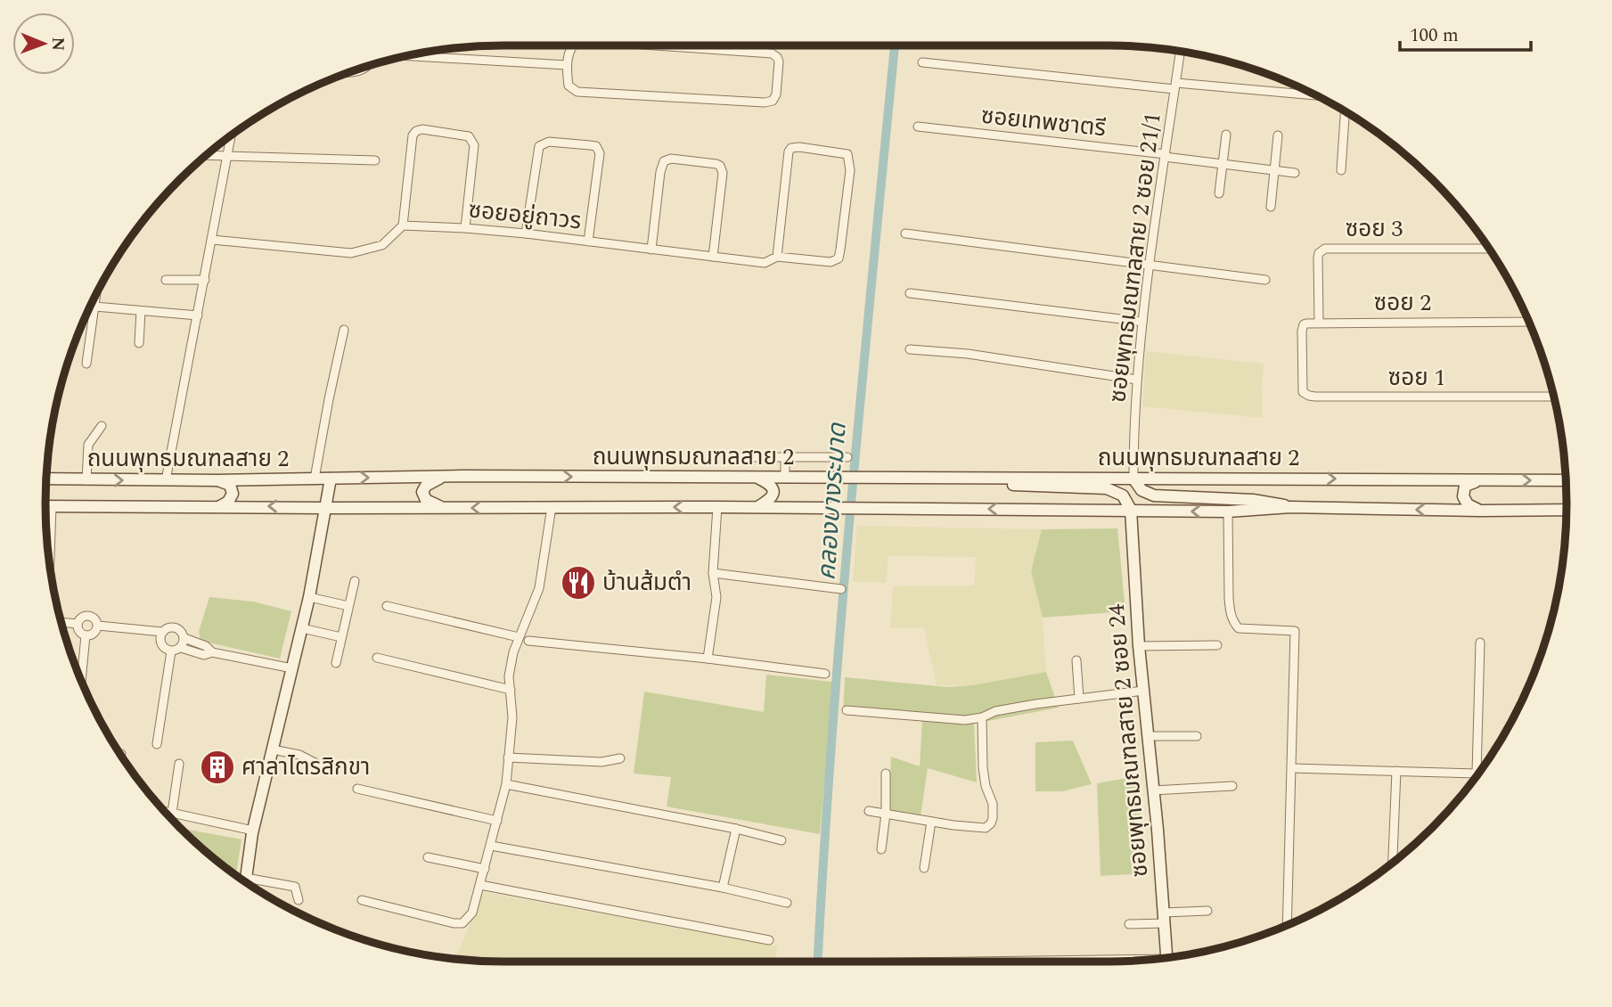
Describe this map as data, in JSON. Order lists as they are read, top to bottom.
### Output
{
  "streets": {
    "main road": ["ถนนพุทธมณฑลสาย 2", "ซอยพุทธมณฑลสาย 2 ซอย 24"],
    "street": [
      "ซอยเทพชาตรี",
      "ซอยอยู่ถาวร",
      "ซอย 3",
      "ซอยพุทธมณฑลสาย 2 ซอย 21/1",
      "ซอย 2",
      "ซอย 1"
    ]
  },
  "crossings": [
    ["ซอยเทพชาตรี", "ซอยพุทธมณฑลสาย 2 ซอย 21/1"],
    ["ซอย 3", "ซอย 2"],
    ["ซอย 3", "ซอย 1"],
    ["ซอยพุทธมณฑลสาย 2 ซอย 21/1", "ถนนพุทธมณฑลสาย 2"],
    ["ซอย 2", "ซอย 1"],
    ["ถนนพุทธมณฑลสาย 2", "ซอยพุทธมณฑลสาย 2 ซอย 24"]
  ],
  "water": ["คลองบางระมาด"],
  "places": {
    "restaurant": ["บ้านส้มตำ"],
    "building": ["ศาลาไตรสิกขา"]
  },
  "scale_bar": "100 m",
  "north": "right"
}
